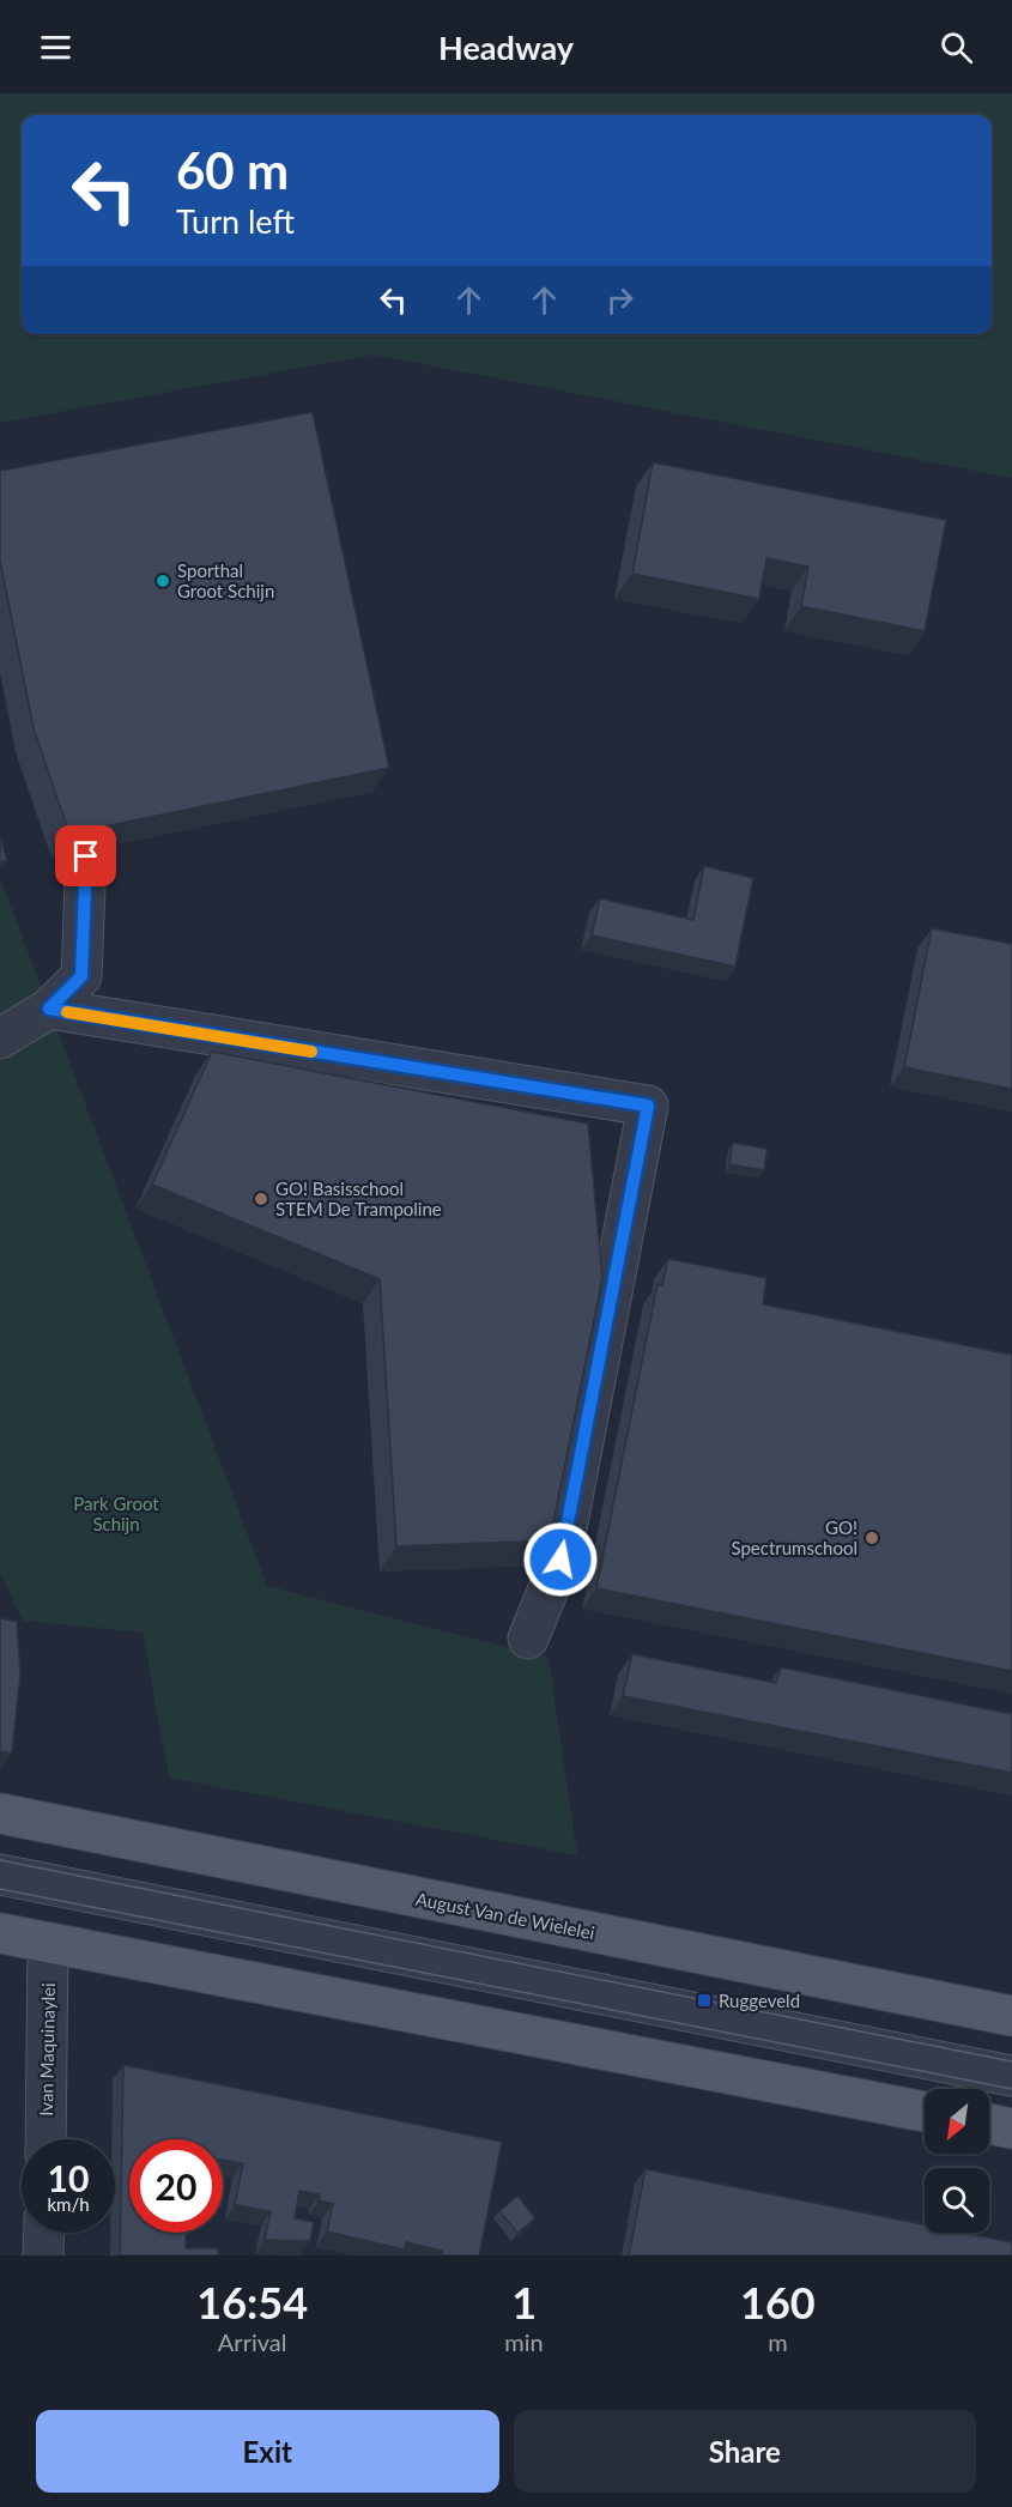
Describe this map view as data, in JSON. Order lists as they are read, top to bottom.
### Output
{
  "streets": {
    "main road": ["August Van de Wielelei"],
    "street": ["Ivan Maquinaylei"]
  },
  "parks": ["Park Groot Schijn"],
  "places": {
    "other": ["Sporthal Groot Schijn", "GO! Basisschool STEM De Trampoline", "GO! Spectrumschool"],
    "transit": ["Ruggeveld"]
  },
  "north": "bottom left",
  "page": {
    "header": "Headway",
    "turn": ["60 m", "Turn left"],
    "speed": "10 km/h",
    "limit": "20",
    "eta": [
      "16:54",
      "Arrival",
      "1",
      "min",
      "160",
      "m"
    ],
    "buttons": ["Exit", "Share"]
  }
}
